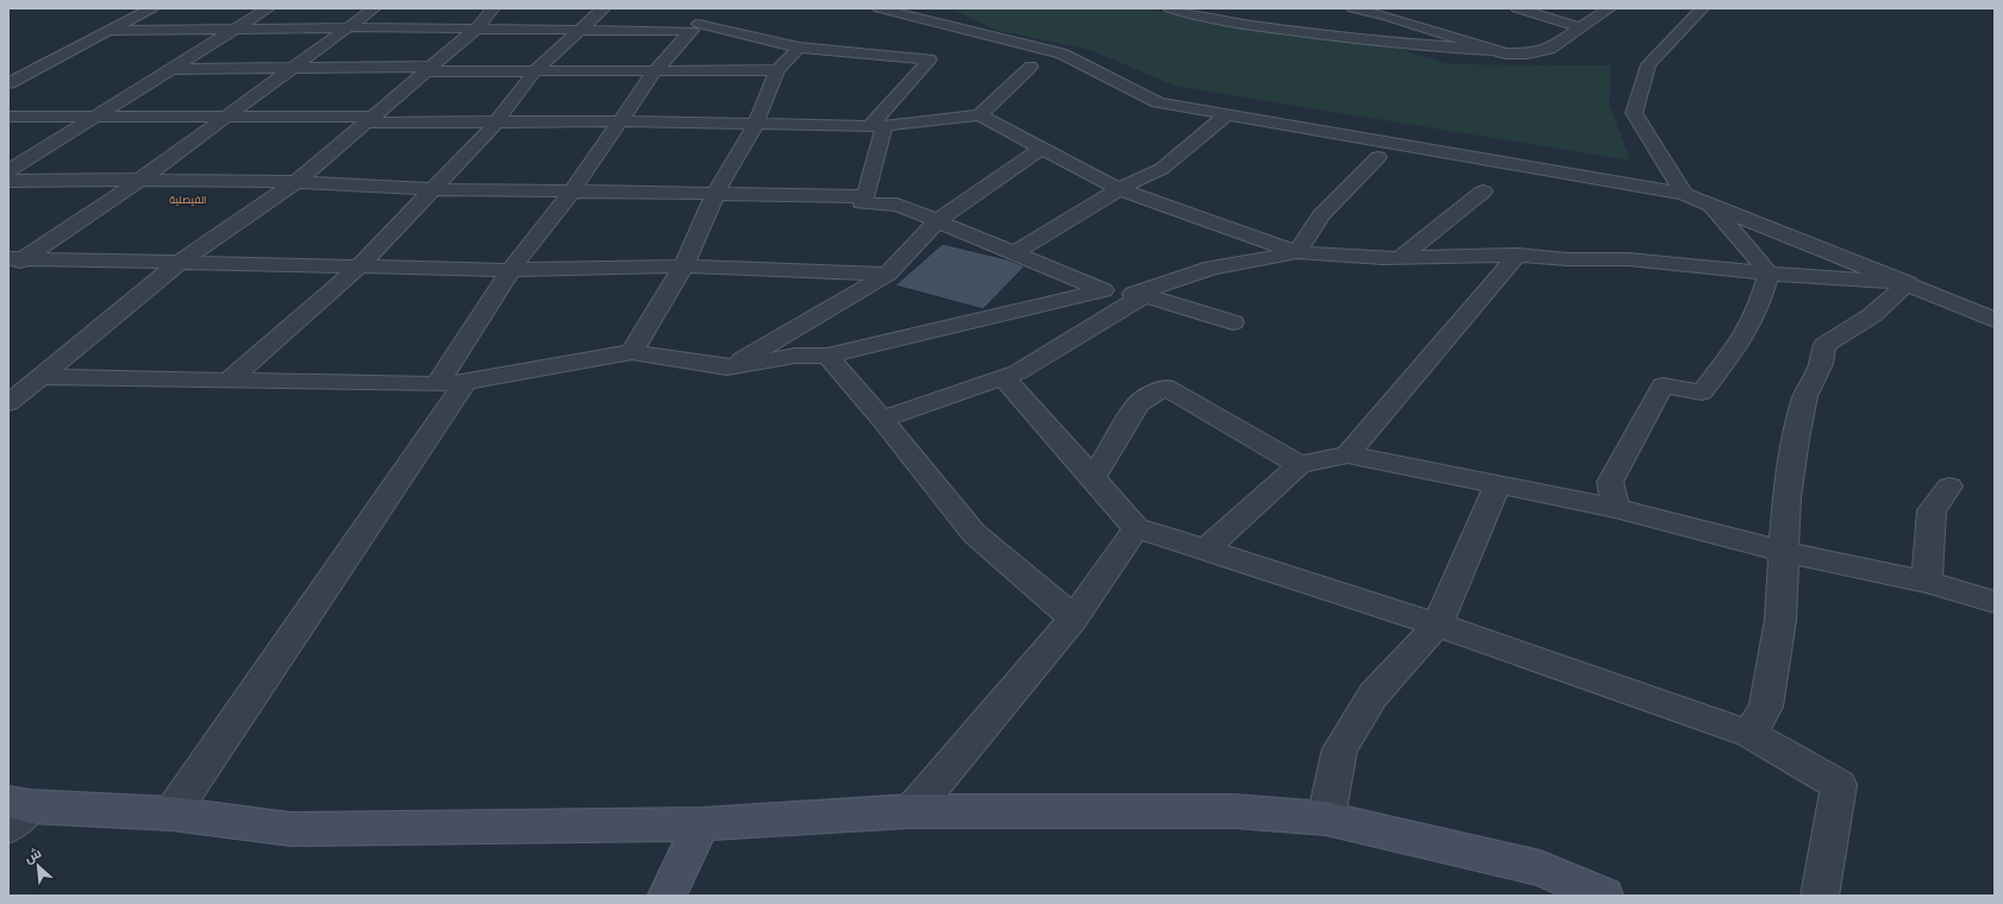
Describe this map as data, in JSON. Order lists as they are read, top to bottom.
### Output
{
  "districts": ["الفيصلية"],
  "north": "top left"
}
